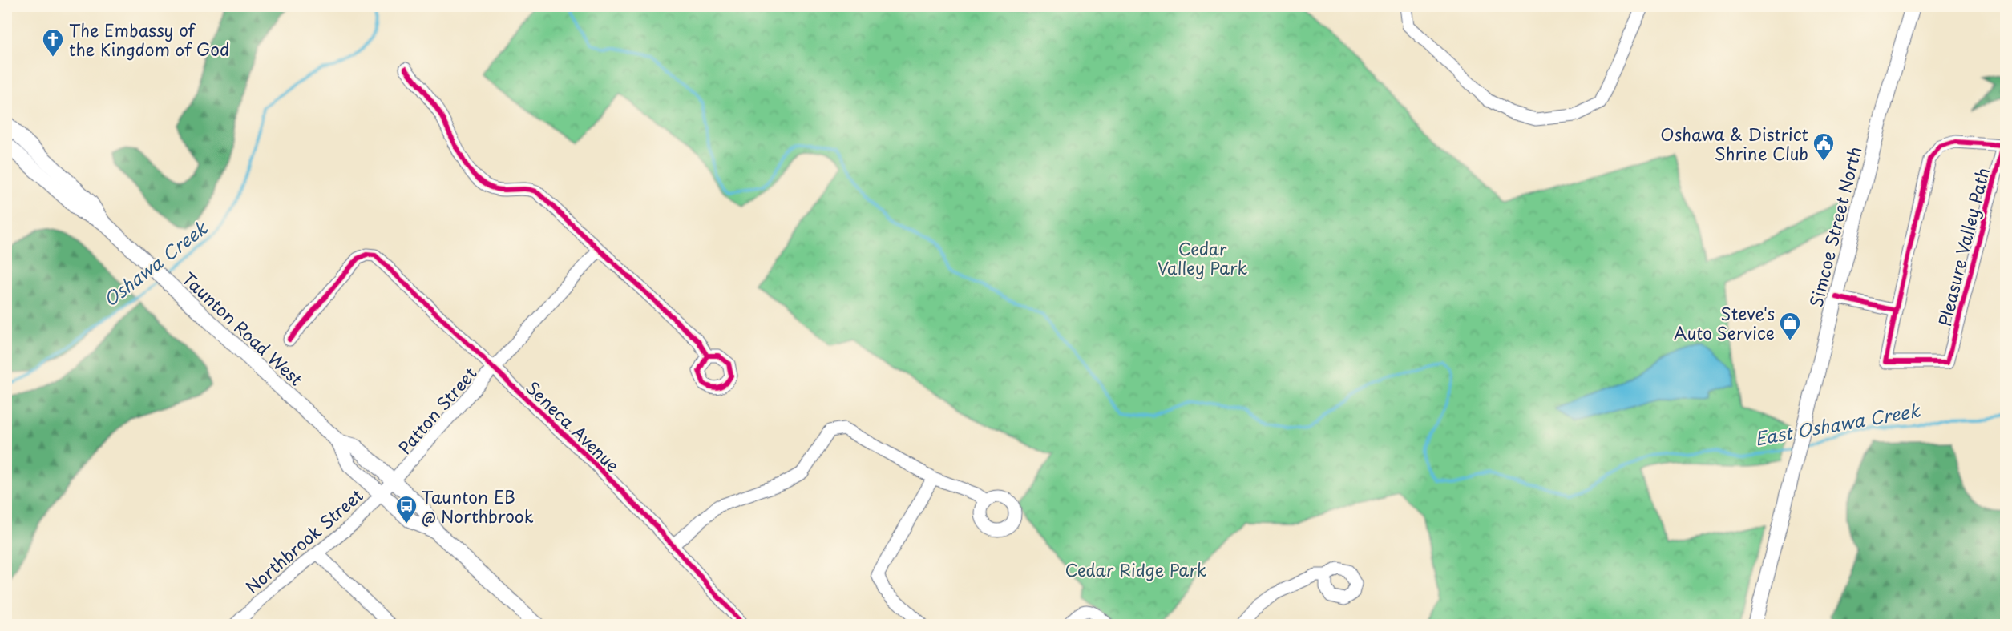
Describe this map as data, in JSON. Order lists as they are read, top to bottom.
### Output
{
  "streets": {
    "main road": ["Simcoe Street North", "Taunton Road West"],
    "street": [
      "Pleasure Valley Path",
      "Patton Street",
      "Seneca Avenue",
      "Northbrook Street"
    ]
  },
  "crossings": [
    ["Taunton Road West", "Patton Street"],
    ["Taunton Road West", "Northbrook Street"],
    ["Patton Street", "Seneca Avenue"],
    ["Patton Street", "Northbrook Street"]
  ],
  "water": ["Oshawa Creek", "East Oshawa Creek"],
  "parks": ["Cedar Valley Park", "Cedar Ridge Park"],
  "places": {
    "church": ["The Embassy of the Kingdom of God"],
    "public building": ["Oshawa & District Shrine Club"],
    "shop": ["Steve's Auto Service"],
    "bus stop": ["Taunton EB @ Northbrook"]
  }
}
